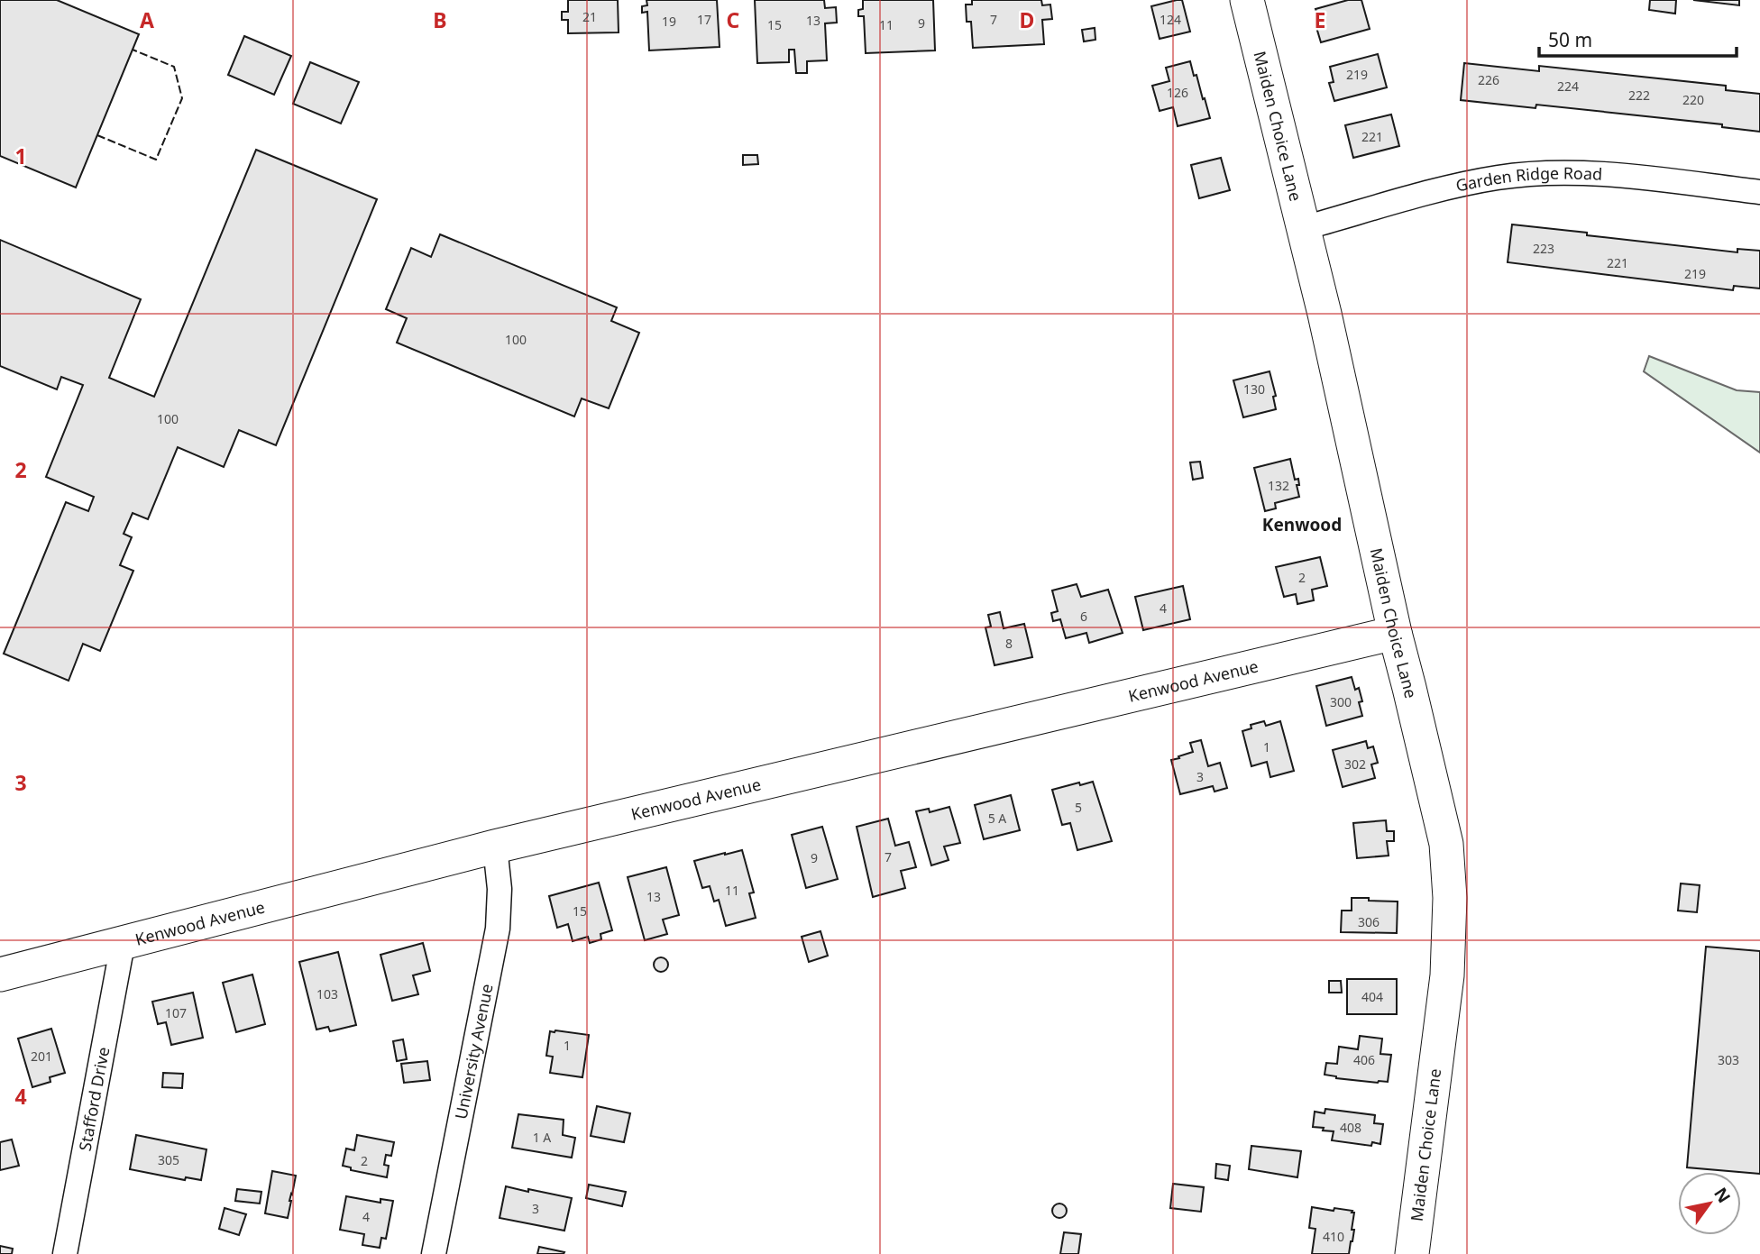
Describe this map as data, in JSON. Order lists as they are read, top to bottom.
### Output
{
  "streets": {
    "street": [
      "Maiden Choice Lane",
      "Garden Ridge Road",
      "Kenwood Avenue",
      "University Avenue",
      "Stafford Drive"
    ]
  },
  "crossings": [
    ["Maiden Choice Lane", "Garden Ridge Road"],
    ["Maiden Choice Lane", "Kenwood Avenue"],
    ["Kenwood Avenue", "University Avenue"],
    ["Kenwood Avenue", "Stafford Drive"]
  ],
  "districts": ["Kenwood"],
  "house_numbers": [
    "21",
    "17",
    "7",
    "124",
    "13",
    "19",
    "9",
    "15",
    "11",
    "219",
    "226",
    "224",
    "126",
    "222",
    "220",
    "221",
    "223",
    "221",
    "219",
    "100",
    "130",
    "100",
    "132",
    "2",
    "4",
    "6",
    "8",
    "300",
    "1",
    "302",
    "3",
    "5",
    "5 A",
    "7",
    "9",
    "11",
    "13",
    "15",
    "306",
    "103",
    "404",
    "107",
    "1",
    "201",
    "406",
    "303",
    "408",
    "1 A",
    "305",
    "2",
    "3",
    "4",
    "410"
  ],
  "scale_bar": "50 m",
  "north": "top right",
  "grid": {
    "columns": [
      "A",
      "B",
      "C",
      "D",
      "E"
    ],
    "rows": [
      "1",
      "2",
      "3",
      "4"
    ]
  }
}
